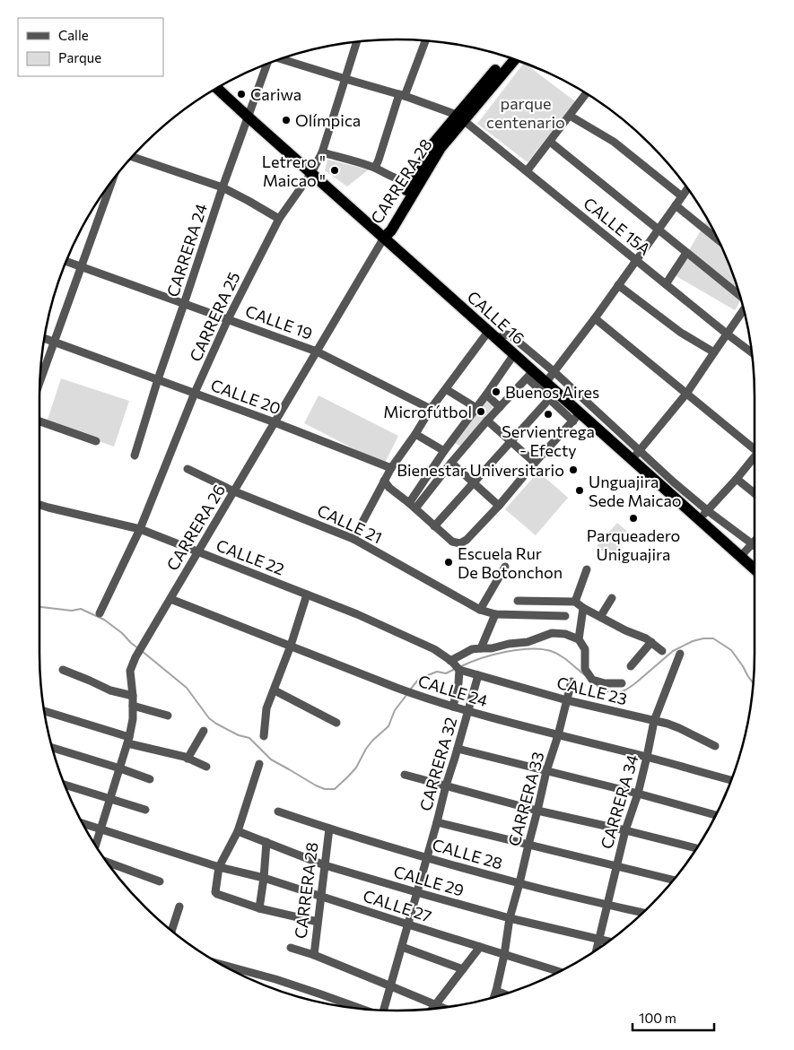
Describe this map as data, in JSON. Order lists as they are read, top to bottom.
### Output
{
  "streets": {
    "highway": ["CARRERA 28", "CALLE 16"],
    "street": [
      "CALLE 15A",
      "CARRERA 24",
      "CARRERA 25",
      "CALLE 19",
      "CALLE 20",
      "CALLE 21",
      "CARRERA 26",
      "CALLE 22",
      "CALLE 24",
      "CALLE 23",
      "CARRERA 32",
      "CARRERA 33",
      "CARRERA 34",
      "CALLE 28",
      "CALLE 29",
      "CALLE 27"
    ]
  },
  "crossings": [
    ["CARRERA 28", "CALLE 15A"],
    ["CARRERA 28", "CALLE 16"],
    ["CARRERA 28", "CARRERA 26"],
    ["CARRERA 28", "CALLE 28"],
    ["CARRERA 28", "CALLE 29"],
    ["CARRERA 28", "CALLE 27"],
    ["CARRERA 24", "CALLE 16"],
    ["CARRERA 24", "CALLE 19"],
    ["CARRERA 24", "CALLE 20"],
    ["CARRERA 25", "CALLE 16"],
    ["CARRERA 25", "CALLE 19"],
    ["CARRERA 25", "CALLE 20"],
    ["CARRERA 25", "CALLE 22"],
    ["CALLE 16", "CARRERA 26"],
    ["CALLE 19", "CARRERA 26"],
    ["CALLE 20", "CARRERA 26"],
    ["CALLE 21", "CARRERA 26"],
    ["CARRERA 26", "CALLE 22"],
    ["CARRERA 26", "CALLE 24"],
    ["CARRERA 26", "CALLE 27"],
    ["CALLE 22", "CALLE 23"],
    ["CALLE 24", "CARRERA 32"],
    ["CALLE 24", "CARRERA 33"],
    ["CALLE 24", "CARRERA 34"],
    ["CALLE 23", "CARRERA 32"],
    ["CALLE 23", "CARRERA 33"],
    ["CALLE 23", "CARRERA 34"],
    ["CARRERA 32", "CALLE 28"],
    ["CARRERA 32", "CALLE 29"],
    ["CARRERA 32", "CALLE 27"],
    ["CARRERA 33", "CALLE 28"],
    ["CARRERA 33", "CALLE 29"],
    ["CARRERA 33", "CALLE 27"],
    ["CARRERA 34", "CALLE 28"],
    ["CARRERA 34", "CALLE 29"]
  ],
  "parks": ["parque centenario"],
  "places": [
    "Cariwa",
    "Olímpica",
    "Letrero \" Maicao \"",
    "Buenos Aires",
    "Microfútbol",
    "Servientrega - Efecty",
    "Bienestar Universitario",
    "Unguajira Sede Maicao",
    "Parqueadero Uniguajira",
    "Escuela Rur De Botonchon"
  ],
  "legend": ["Calle", "Parque"],
  "scale_bar": "100 m"
}
